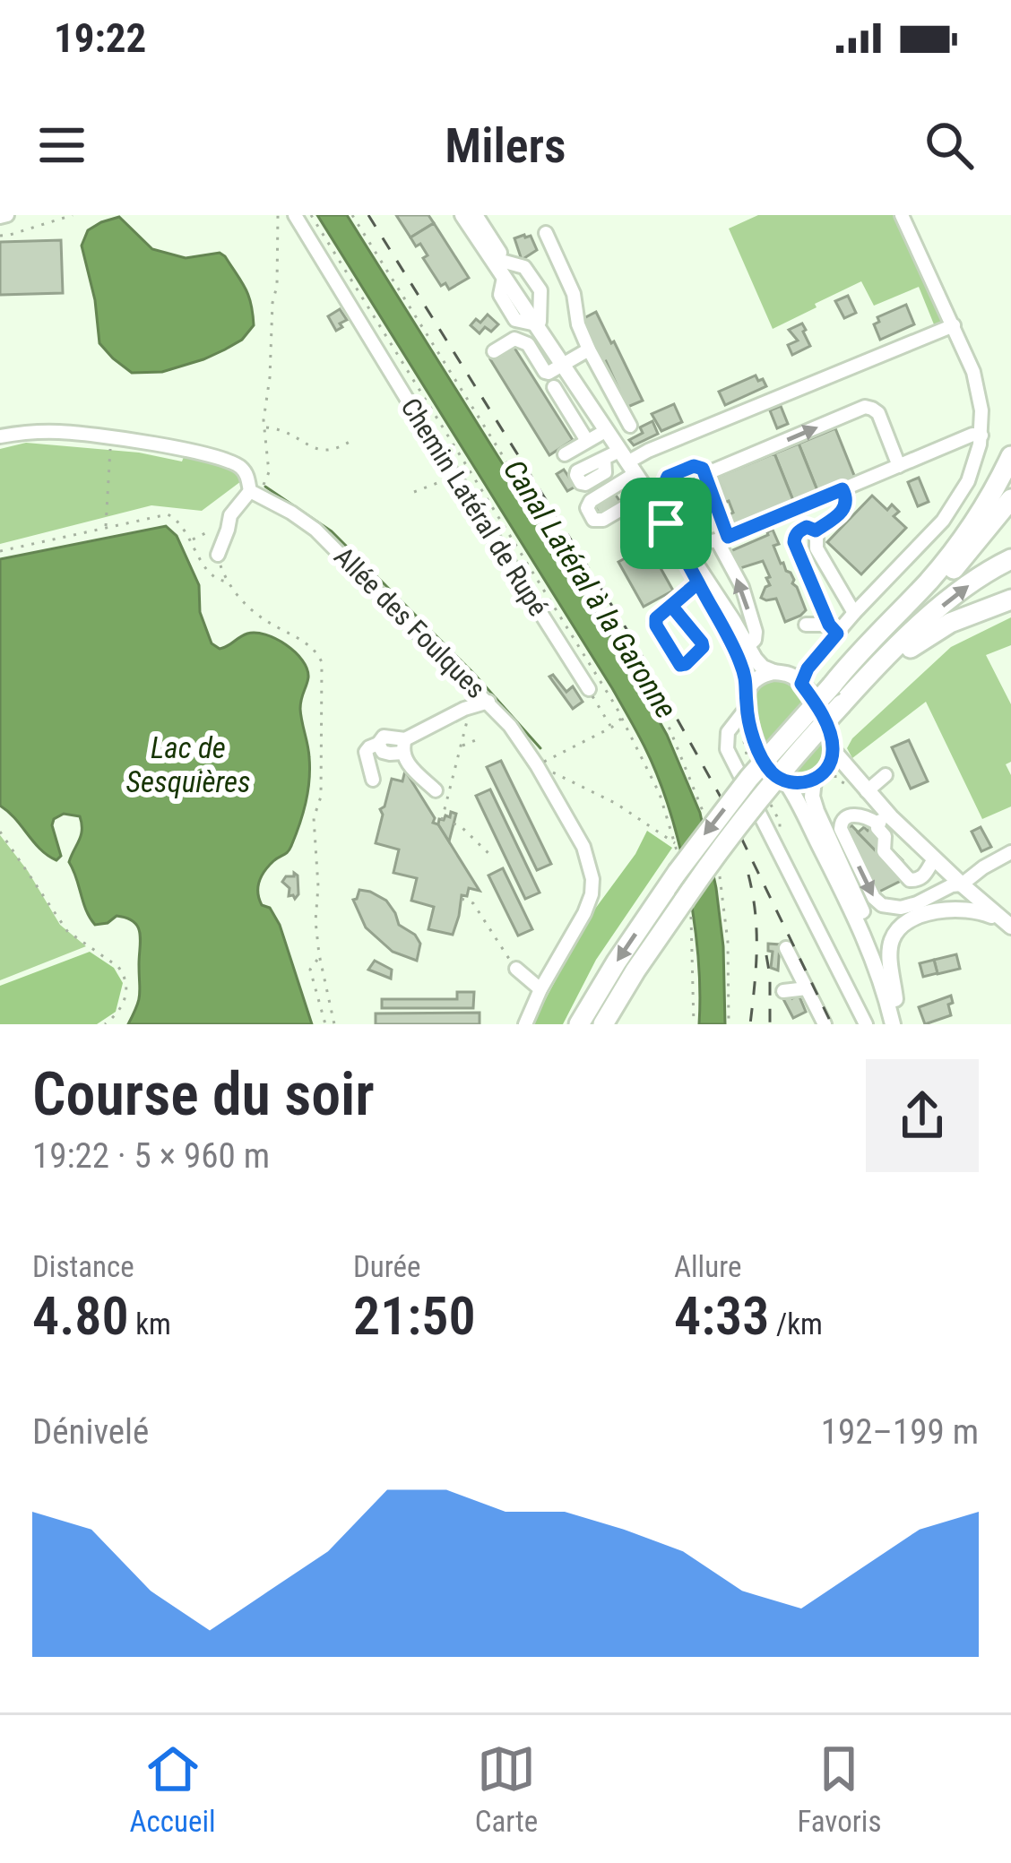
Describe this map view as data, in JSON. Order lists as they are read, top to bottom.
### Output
{
  "streets": {
    "street": ["Chemin Latéral de Rupé", "Allée des Foulques"]
  },
  "water": ["Canal Latéral à la Garonne", "Lac de Sesquières"],
  "page": {
    "status": "19:22",
    "header": "Milers",
    "heading": ["Course du soir", "19:22 · 5 × 960 m"],
    "stats": [
      ["Distance", "4.80 km"],
      ["Durée", "21:50"],
      ["Allure", "4:33 /km"]
    ],
    "chart": ["Dénivelé", "192–199 m"],
    "tabs": ["Accueil", "Carte", "Favoris"]
  }
}
